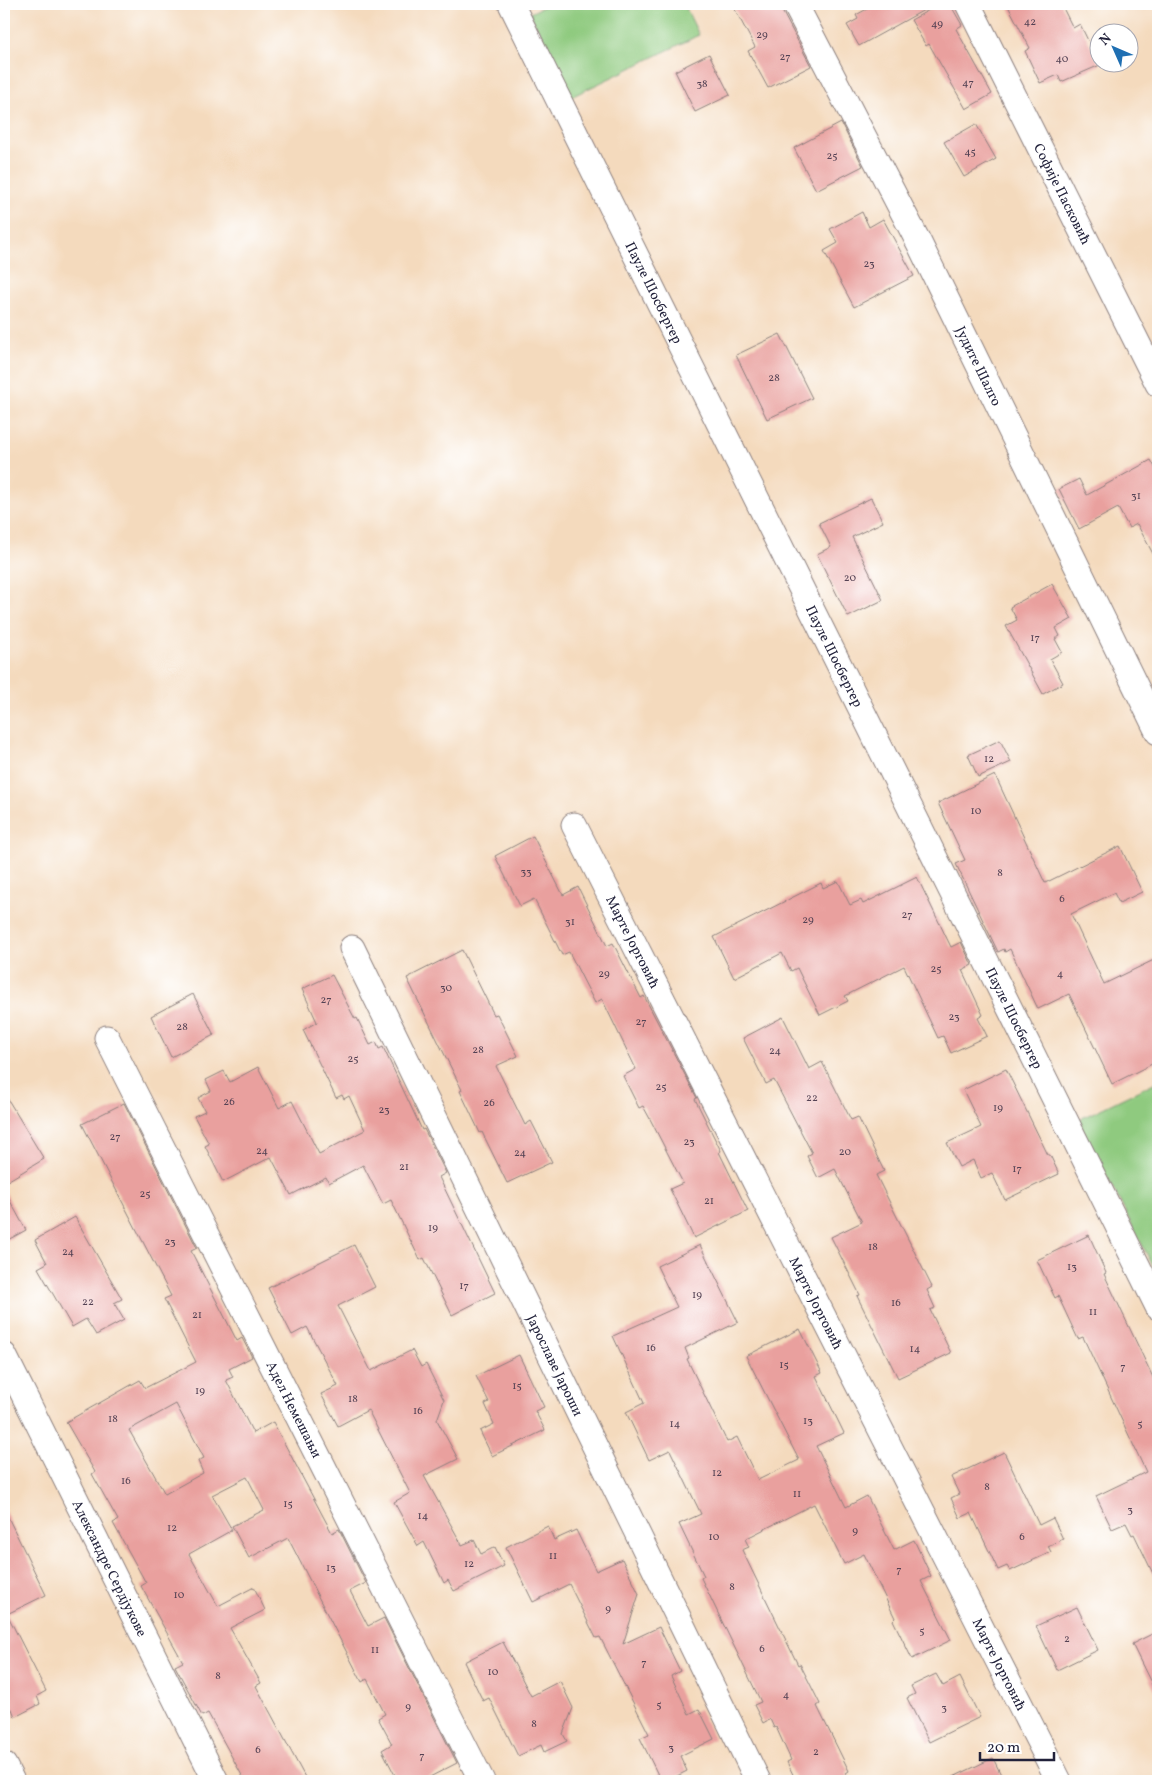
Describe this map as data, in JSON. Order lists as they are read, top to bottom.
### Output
{
  "streets": {
    "street": [
      "Софије Пасковић",
      "Пауле Шосбергер",
      "Јудите Шалго",
      "Марте Јорговић",
      "Јарославе Јароши",
      "Адел Немешањи",
      "Александре Сердјукове"
    ]
  },
  "house_numbers": [
    "42",
    "49",
    "29",
    "27",
    "40",
    "47",
    "38",
    "45",
    "25",
    "23",
    "28",
    "31",
    "20",
    "17",
    "12",
    "10",
    "33",
    "8",
    "6",
    "27",
    "29",
    "31",
    "25",
    "29",
    "4",
    "30",
    "27",
    "23",
    "27",
    "28",
    "28",
    "24",
    "25",
    "25",
    "22",
    "26",
    "26",
    "19",
    "23",
    "27",
    "23",
    "24",
    "20",
    "24",
    "21",
    "17",
    "25",
    "21",
    "19",
    "23",
    "18",
    "24",
    "13",
    "17",
    "19",
    "22",
    "16",
    "11",
    "21",
    "16",
    "14",
    "15",
    "7",
    "15",
    "19",
    "18",
    "16",
    "18",
    "13",
    "14",
    "5",
    "12",
    "16",
    "8",
    "11",
    "15",
    "3",
    "14",
    "12",
    "9",
    "10",
    "6",
    "11",
    "12",
    "13",
    "7",
    "8",
    "10",
    "9",
    "5",
    "2",
    "6",
    "11",
    "7",
    "10",
    "8",
    "4",
    "5",
    "9",
    "3",
    "8",
    "3",
    "6",
    "2",
    "7"
  ],
  "scale_bar": "20 m",
  "north": "top left"
}
